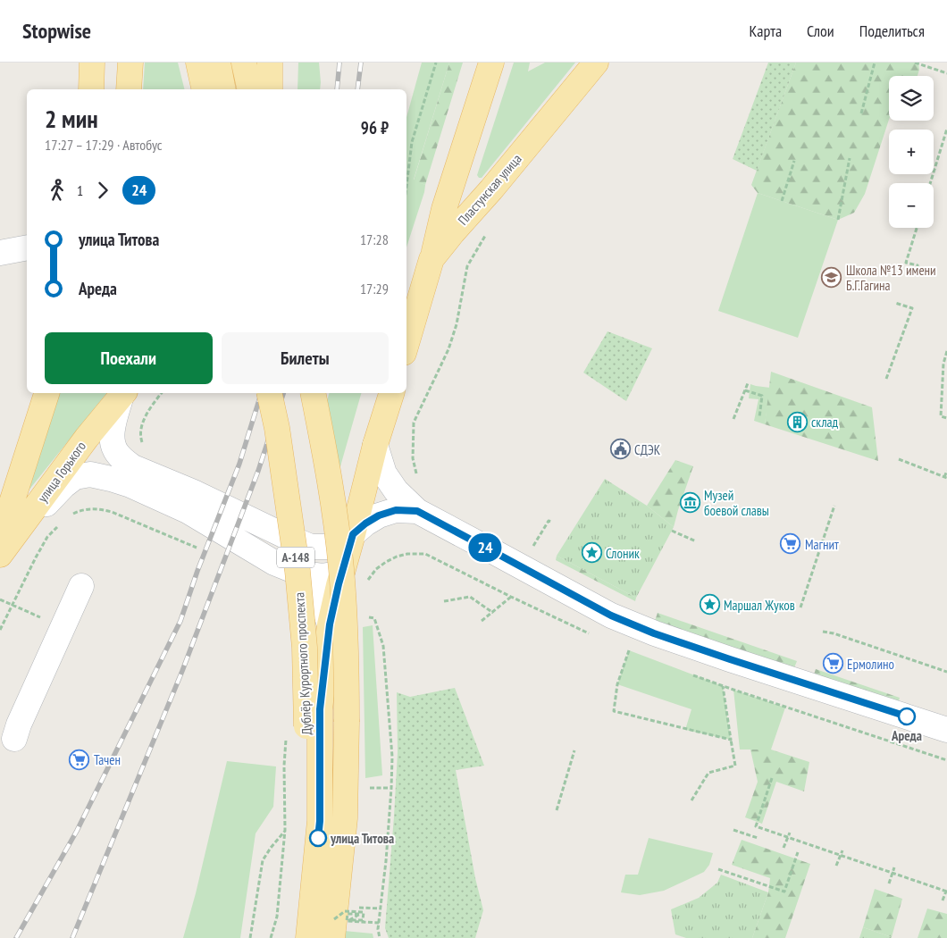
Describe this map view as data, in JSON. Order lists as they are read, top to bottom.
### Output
{
  "streets": {
    "main road": [
      "Пластунская улица",
      "улица Горького",
      "А-148",
      "Дублёр Курортного проспекта"
    ]
  },
  "places": {
    "school or university": ["Школа №13 имени Б.Г.Гагина"],
    "building": ["склад"],
    "public building": ["СДЭК"],
    "museum": ["Музей боевой славы"],
    "supermarket": ["Магнит", "Ермолино", "Тачен"],
    "place": ["Слоник", "Маршал Жуков"],
    "other": ["Ареда", "улица Титова"]
  },
  "lines": ["bus line 24"],
  "page": {
    "header": "Stopwise",
    "nav": ["Карта", "Слои", "Поделиться"],
    "on_map": "24",
    "map_buttons": ["+", "−"],
    "heading": ["2 мин", "17:27 – 17:29 · Автобус", "96 ₽"],
    "legs": ["1", "24"],
    "list": [
      {
        "name": "улица Титова",
        "value": "17:28"
      },
      {
        "name": "Ареда",
        "value": "17:29"
      }
    ],
    "buttons": ["Поехали", "Билеты"]
  }
}
